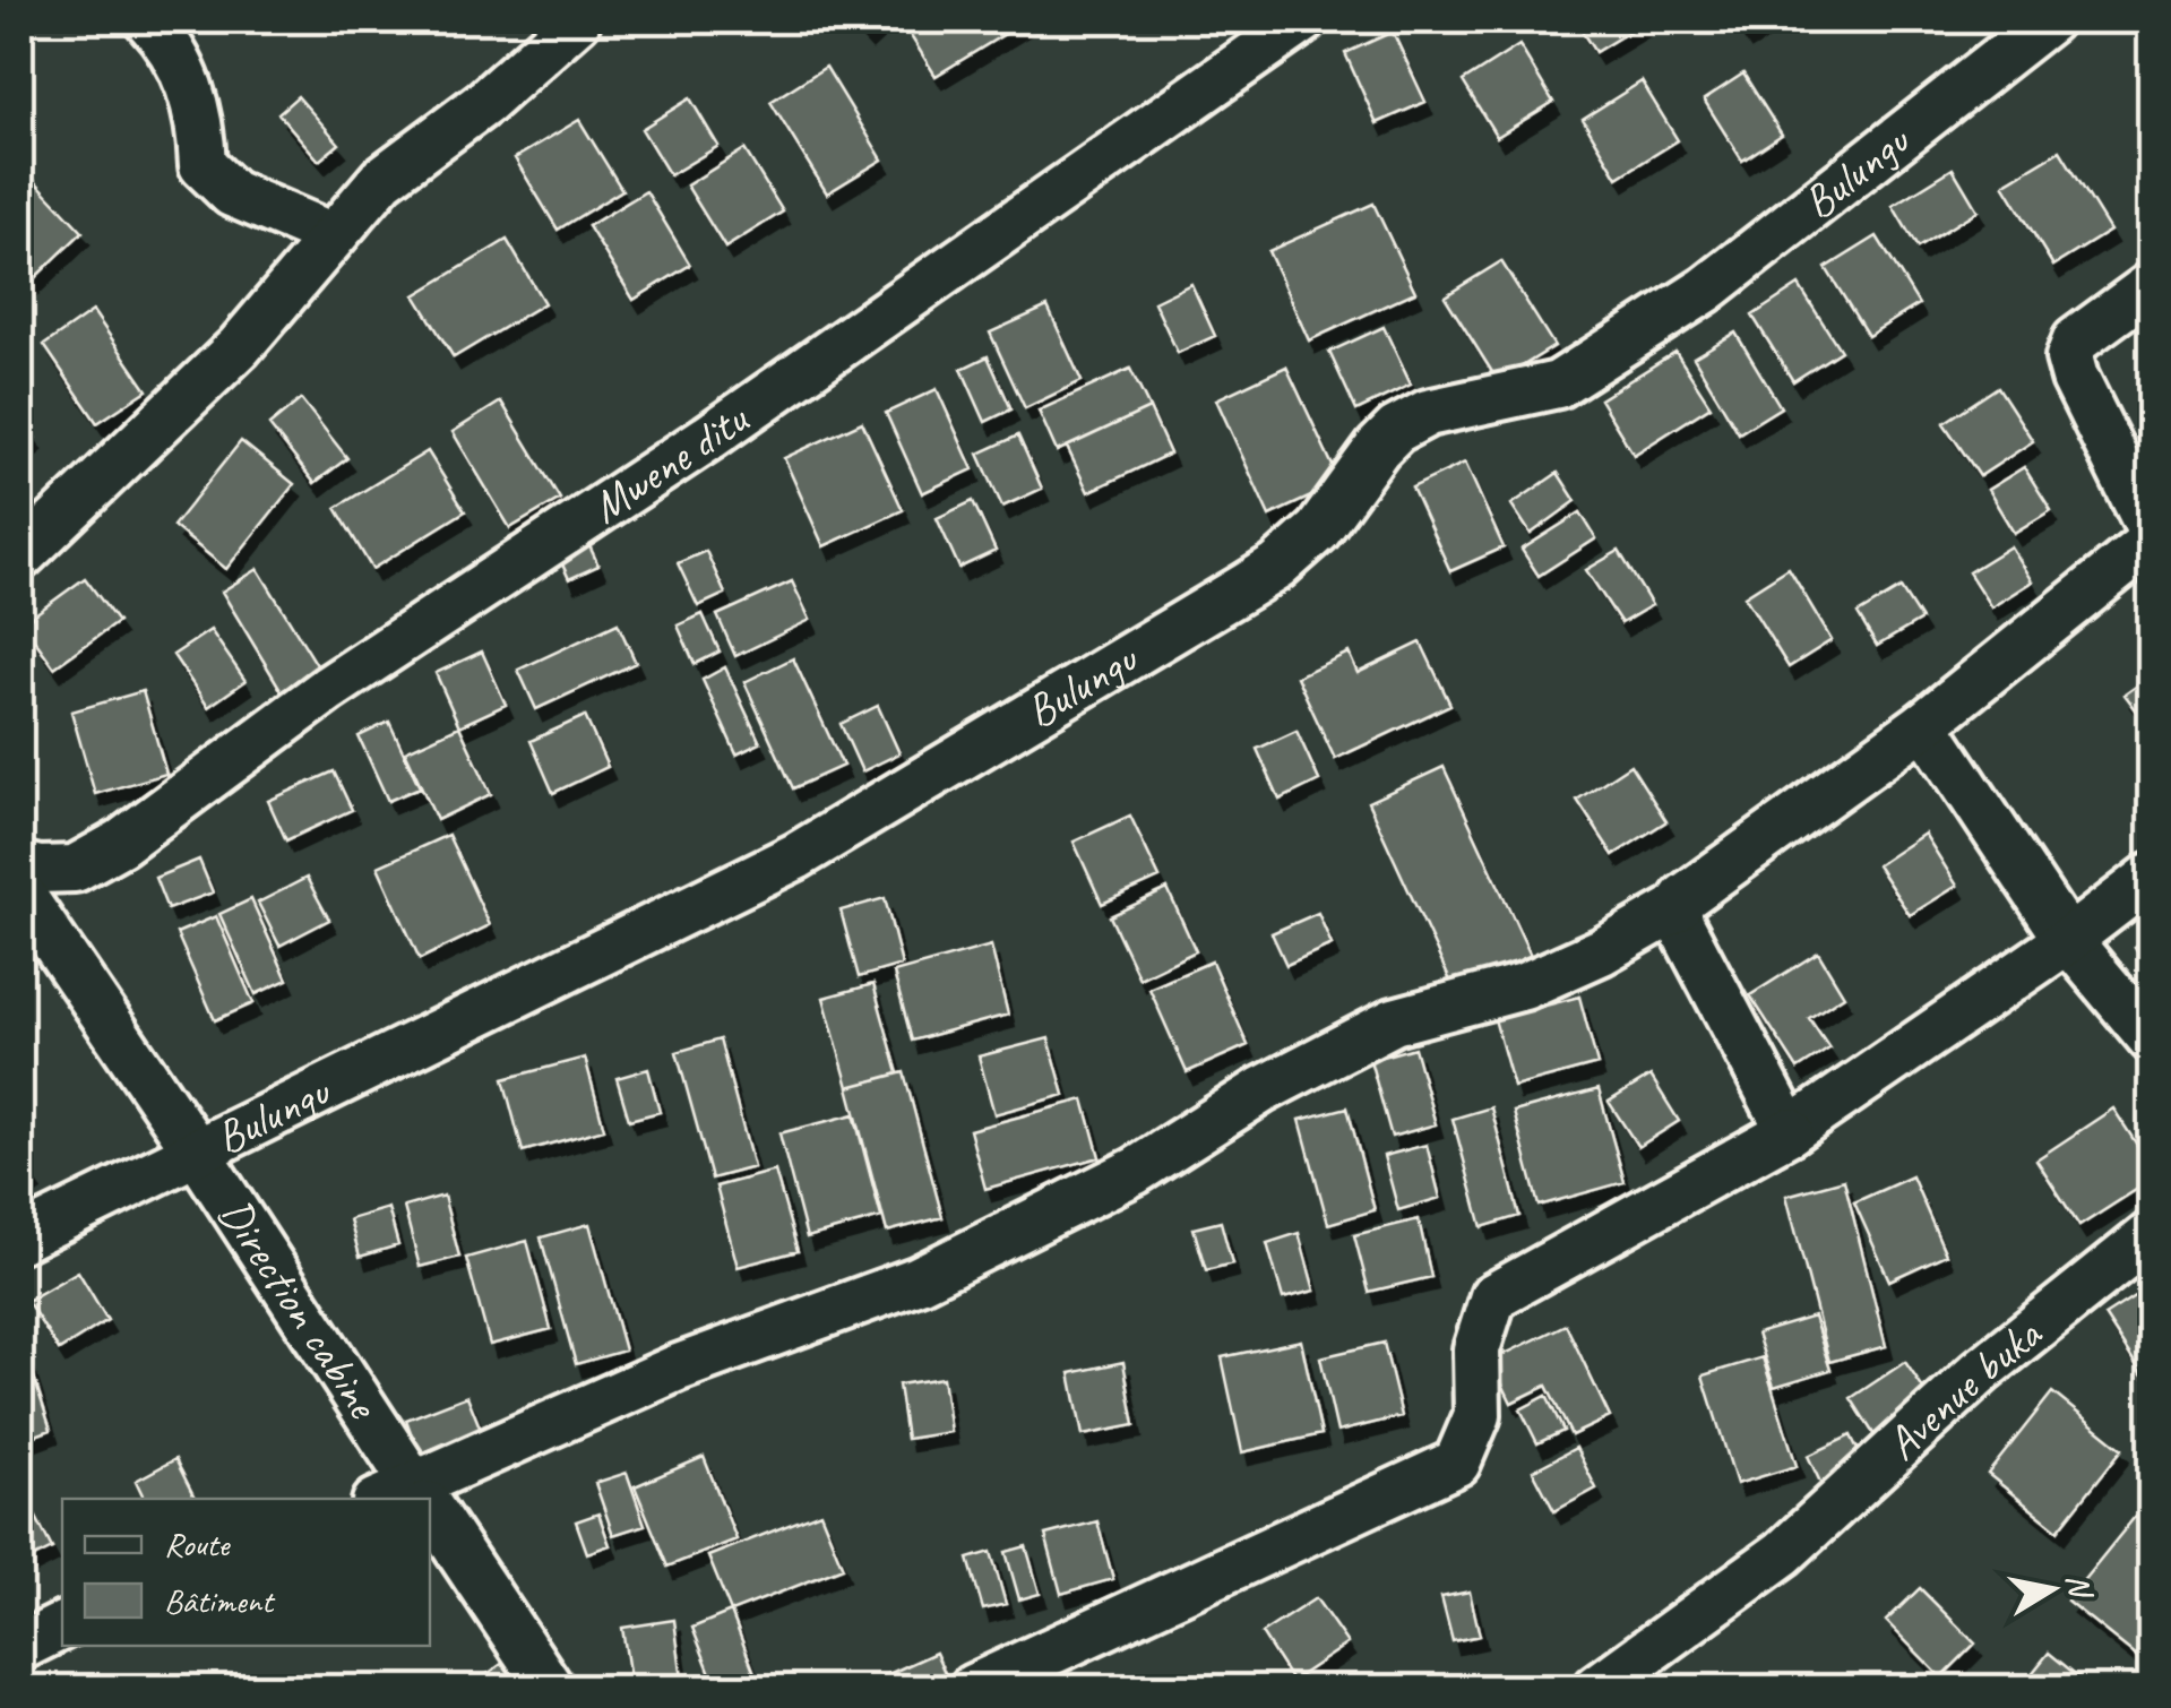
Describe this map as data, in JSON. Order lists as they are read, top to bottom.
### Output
{
  "streets": {
    "street": [
      "Bulungu",
      "Mwene ditu",
      "Direction cabine",
      "Avenue buka"
    ]
  },
  "crossings": [
    ["Bulungu", "Direction cabine"]
  ],
  "legend": ["Route", "Bâtiment"],
  "north": "right"
}
